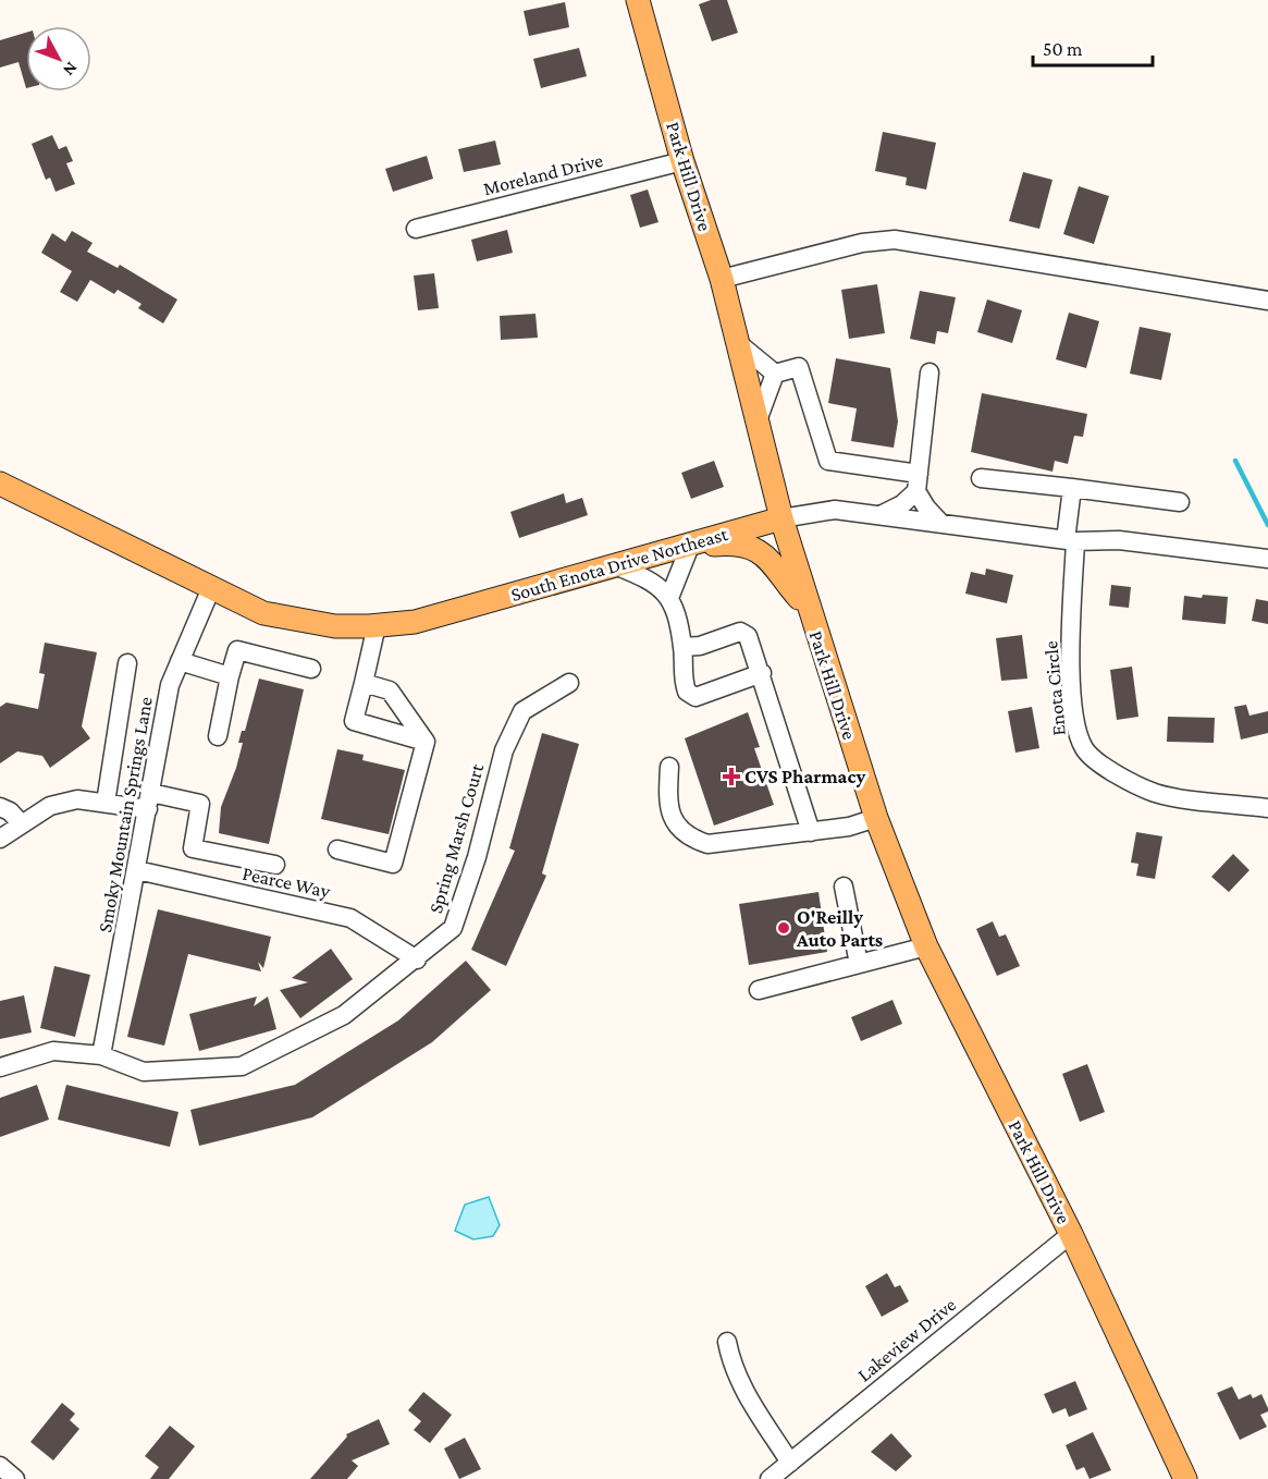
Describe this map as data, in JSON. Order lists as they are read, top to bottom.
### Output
{
  "streets": {
    "main road": ["Park Hill Drive", "South Enota Drive Northeast"],
    "street": [
      "Moreland Drive",
      "Enota Circle",
      "Smoky Mountain Springs Lane",
      "Spring Marsh Court",
      "Pearce Way",
      "Lakeview Drive"
    ]
  },
  "crossings": [
    ["Moreland Drive", "Park Hill Drive"],
    ["Park Hill Drive", "South Enota Drive Northeast"],
    ["Park Hill Drive", "Lakeview Drive"],
    ["South Enota Drive Northeast", "Enota Circle"],
    ["South Enota Drive Northeast", "Smoky Mountain Springs Lane"],
    ["Smoky Mountain Springs Lane", "Spring Marsh Court"],
    ["Smoky Mountain Springs Lane", "Pearce Way"],
    ["Spring Marsh Court", "Pearce Way"]
  ],
  "places": {
    "health": ["CVS Pharmacy"],
    "other": ["O'Reilly Auto Parts"]
  },
  "scale_bar": "50 m",
  "north": "bottom right"
}
